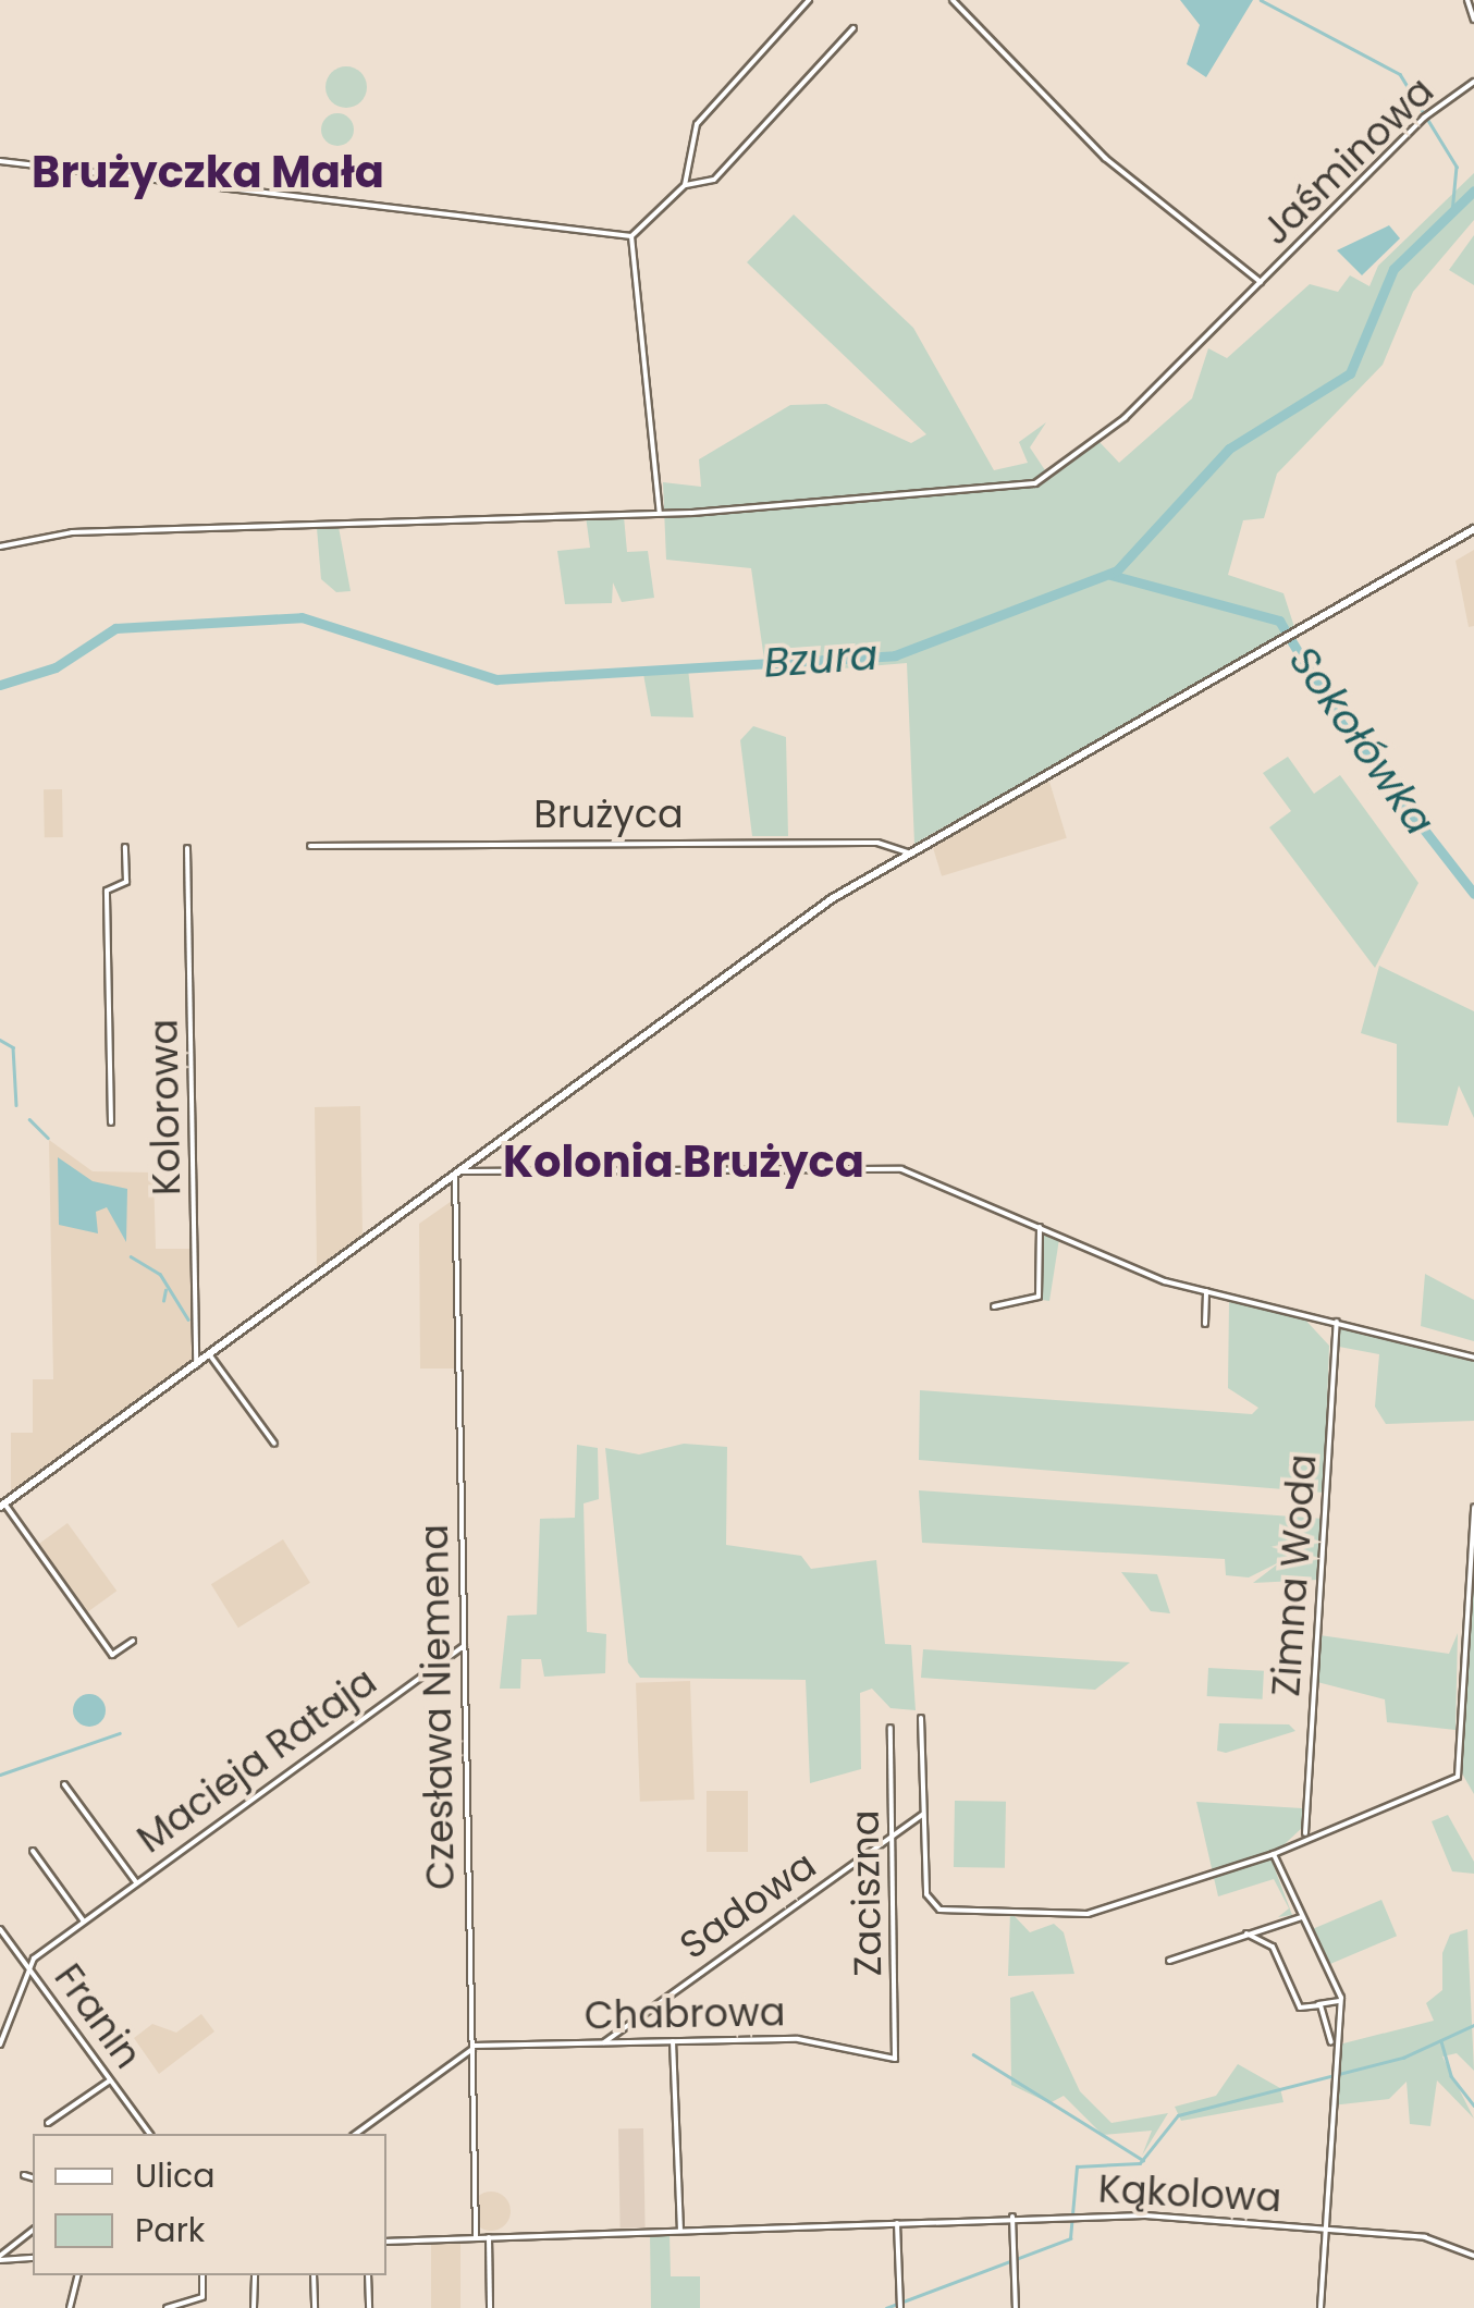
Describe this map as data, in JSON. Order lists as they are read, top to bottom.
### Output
{
  "streets": {
    "street": [
      "Jaśminowa",
      "Brużyca",
      "Kolorowa",
      "Zimna Woda",
      "Czesława Niemena",
      "Macieja Rataja",
      "Zaciszna",
      "Sadowa",
      "Chabrowa",
      "Franin",
      "Kąkolowa"
    ]
  },
  "crossings": [
    ["Czesława Niemena", "Macieja Rataja"],
    ["Czesława Niemena", "Chabrowa"],
    ["Czesława Niemena", "Kąkolowa"],
    ["Macieja Rataja", "Franin"],
    ["Zaciszna", "Sadowa"],
    ["Zaciszna", "Chabrowa"],
    ["Sadowa", "Chabrowa"]
  ],
  "districts": ["Brużyczka Mała", "Kolonia Brużyca"],
  "water": ["Bzura", "Sokołówka"],
  "legend": ["Ulica", "Park"]
}
